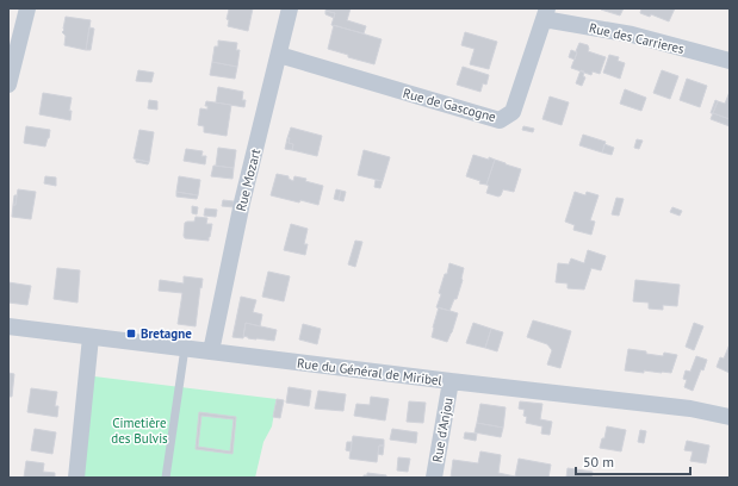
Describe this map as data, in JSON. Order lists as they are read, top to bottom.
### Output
{
  "streets": {
    "street": [
      "Rue des Carrieres",
      "Rue de Gascogne",
      "Rue Mozart",
      "Rue du Général de Miribel",
      "Rue d'Anjou"
    ]
  },
  "crossings": [
    ["Rue des Carrieres", "Rue de Gascogne"],
    ["Rue de Gascogne", "Rue Mozart"],
    ["Rue Mozart", "Rue du Général de Miribel"],
    ["Rue du Général de Miribel", "Rue d'Anjou"]
  ],
  "parks": ["Cimetière des Bulvis"],
  "places": {
    "transit": ["Bretagne"]
  },
  "scale_bar": "50 m"
}
